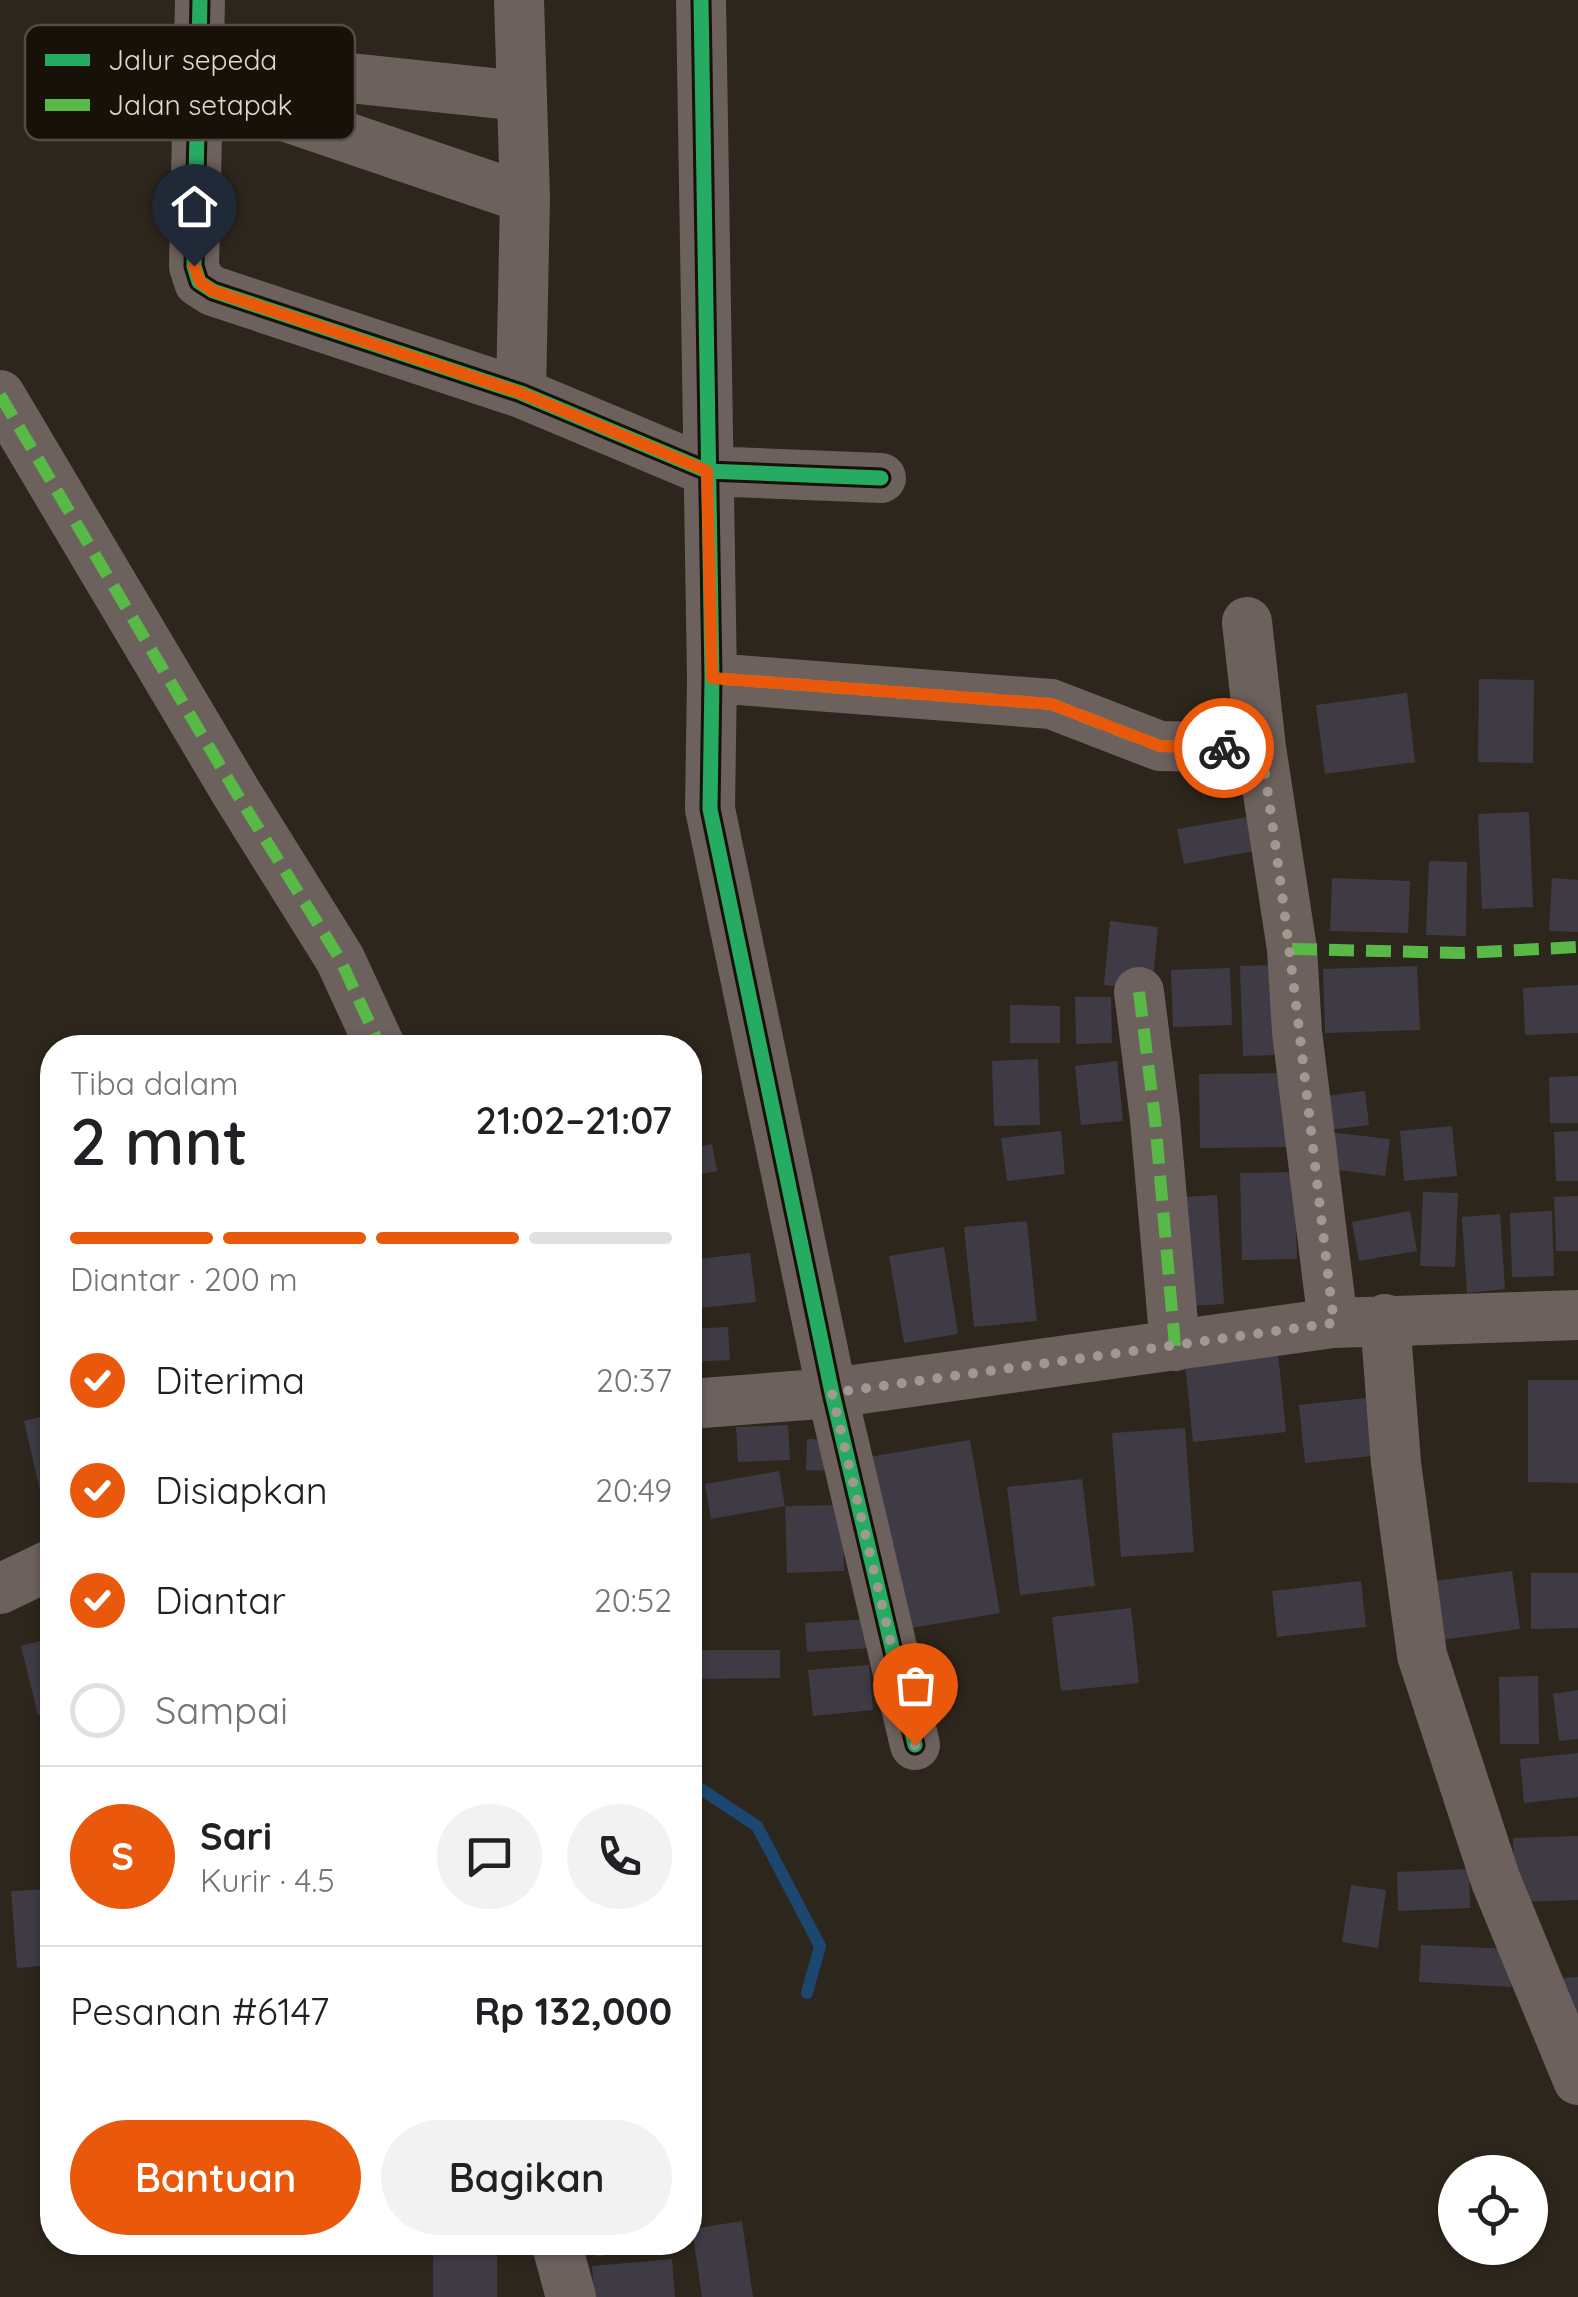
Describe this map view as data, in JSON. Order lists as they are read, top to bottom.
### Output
{
  "legend": ["Jalur sepeda", "Jalan setapak"],
  "page": {
    "heading": ["2 mnt", "Tiba dalam", "21:02–21:07"],
    "panel": [
      "Sari",
      "Kurir · 4.5",
      "Pesanan #6147",
      "Rp 132,000"
    ],
    "bar": "Diantar · 200 m",
    "list": [
      ["Diterima", "20:37"],
      ["Disiapkan", "20:49"],
      ["Diantar", "20:52"],
      "Sampai"
    ],
    "round": "S",
    "buttons": ["Bantuan", "Bagikan"]
  }
}
